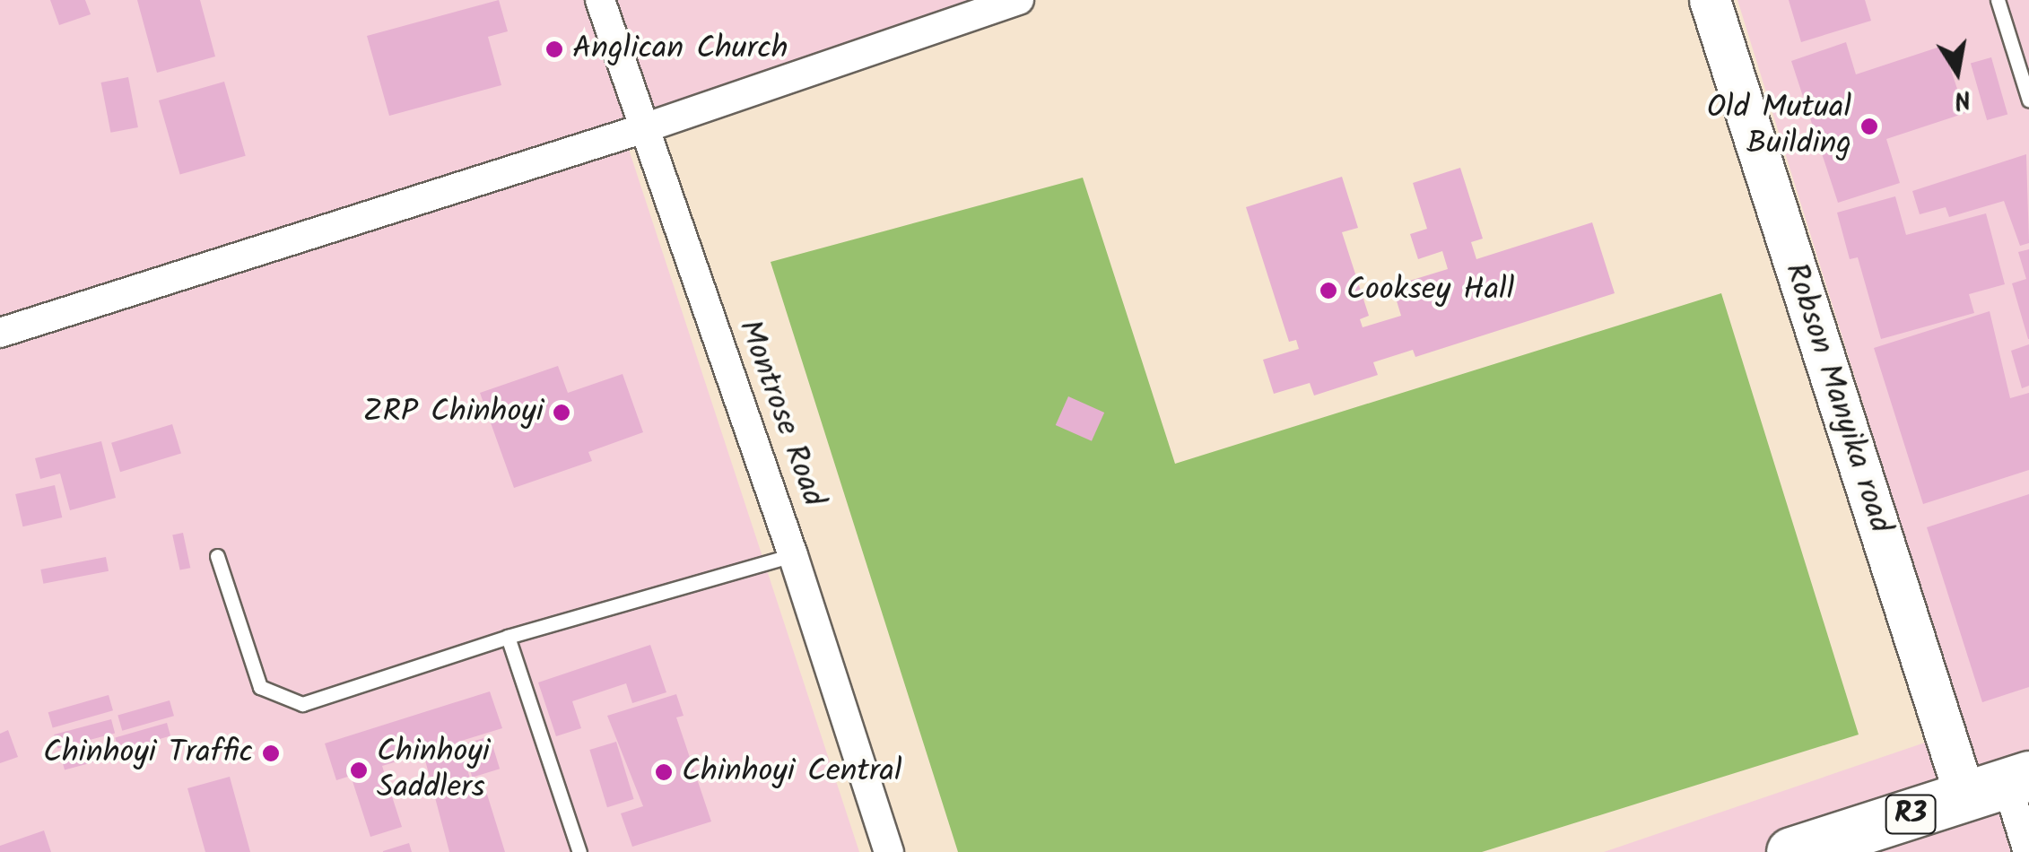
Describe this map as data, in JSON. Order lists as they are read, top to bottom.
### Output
{
  "streets": {
    "highway": ["R3"],
    "street": ["Robson Manyika road", "Montrose Road"]
  },
  "crossings": [
    ["Robson Manyika road", "R3"]
  ],
  "places": [
    "Anglican Church",
    "Old Mutual Building",
    "Cooksey Hall",
    "ZRP Chinhoyi",
    "Chinhoyi Traffic",
    "Chinhoyi Saddlers",
    "Chinhoyi Central"
  ],
  "north": "bottom"
}
